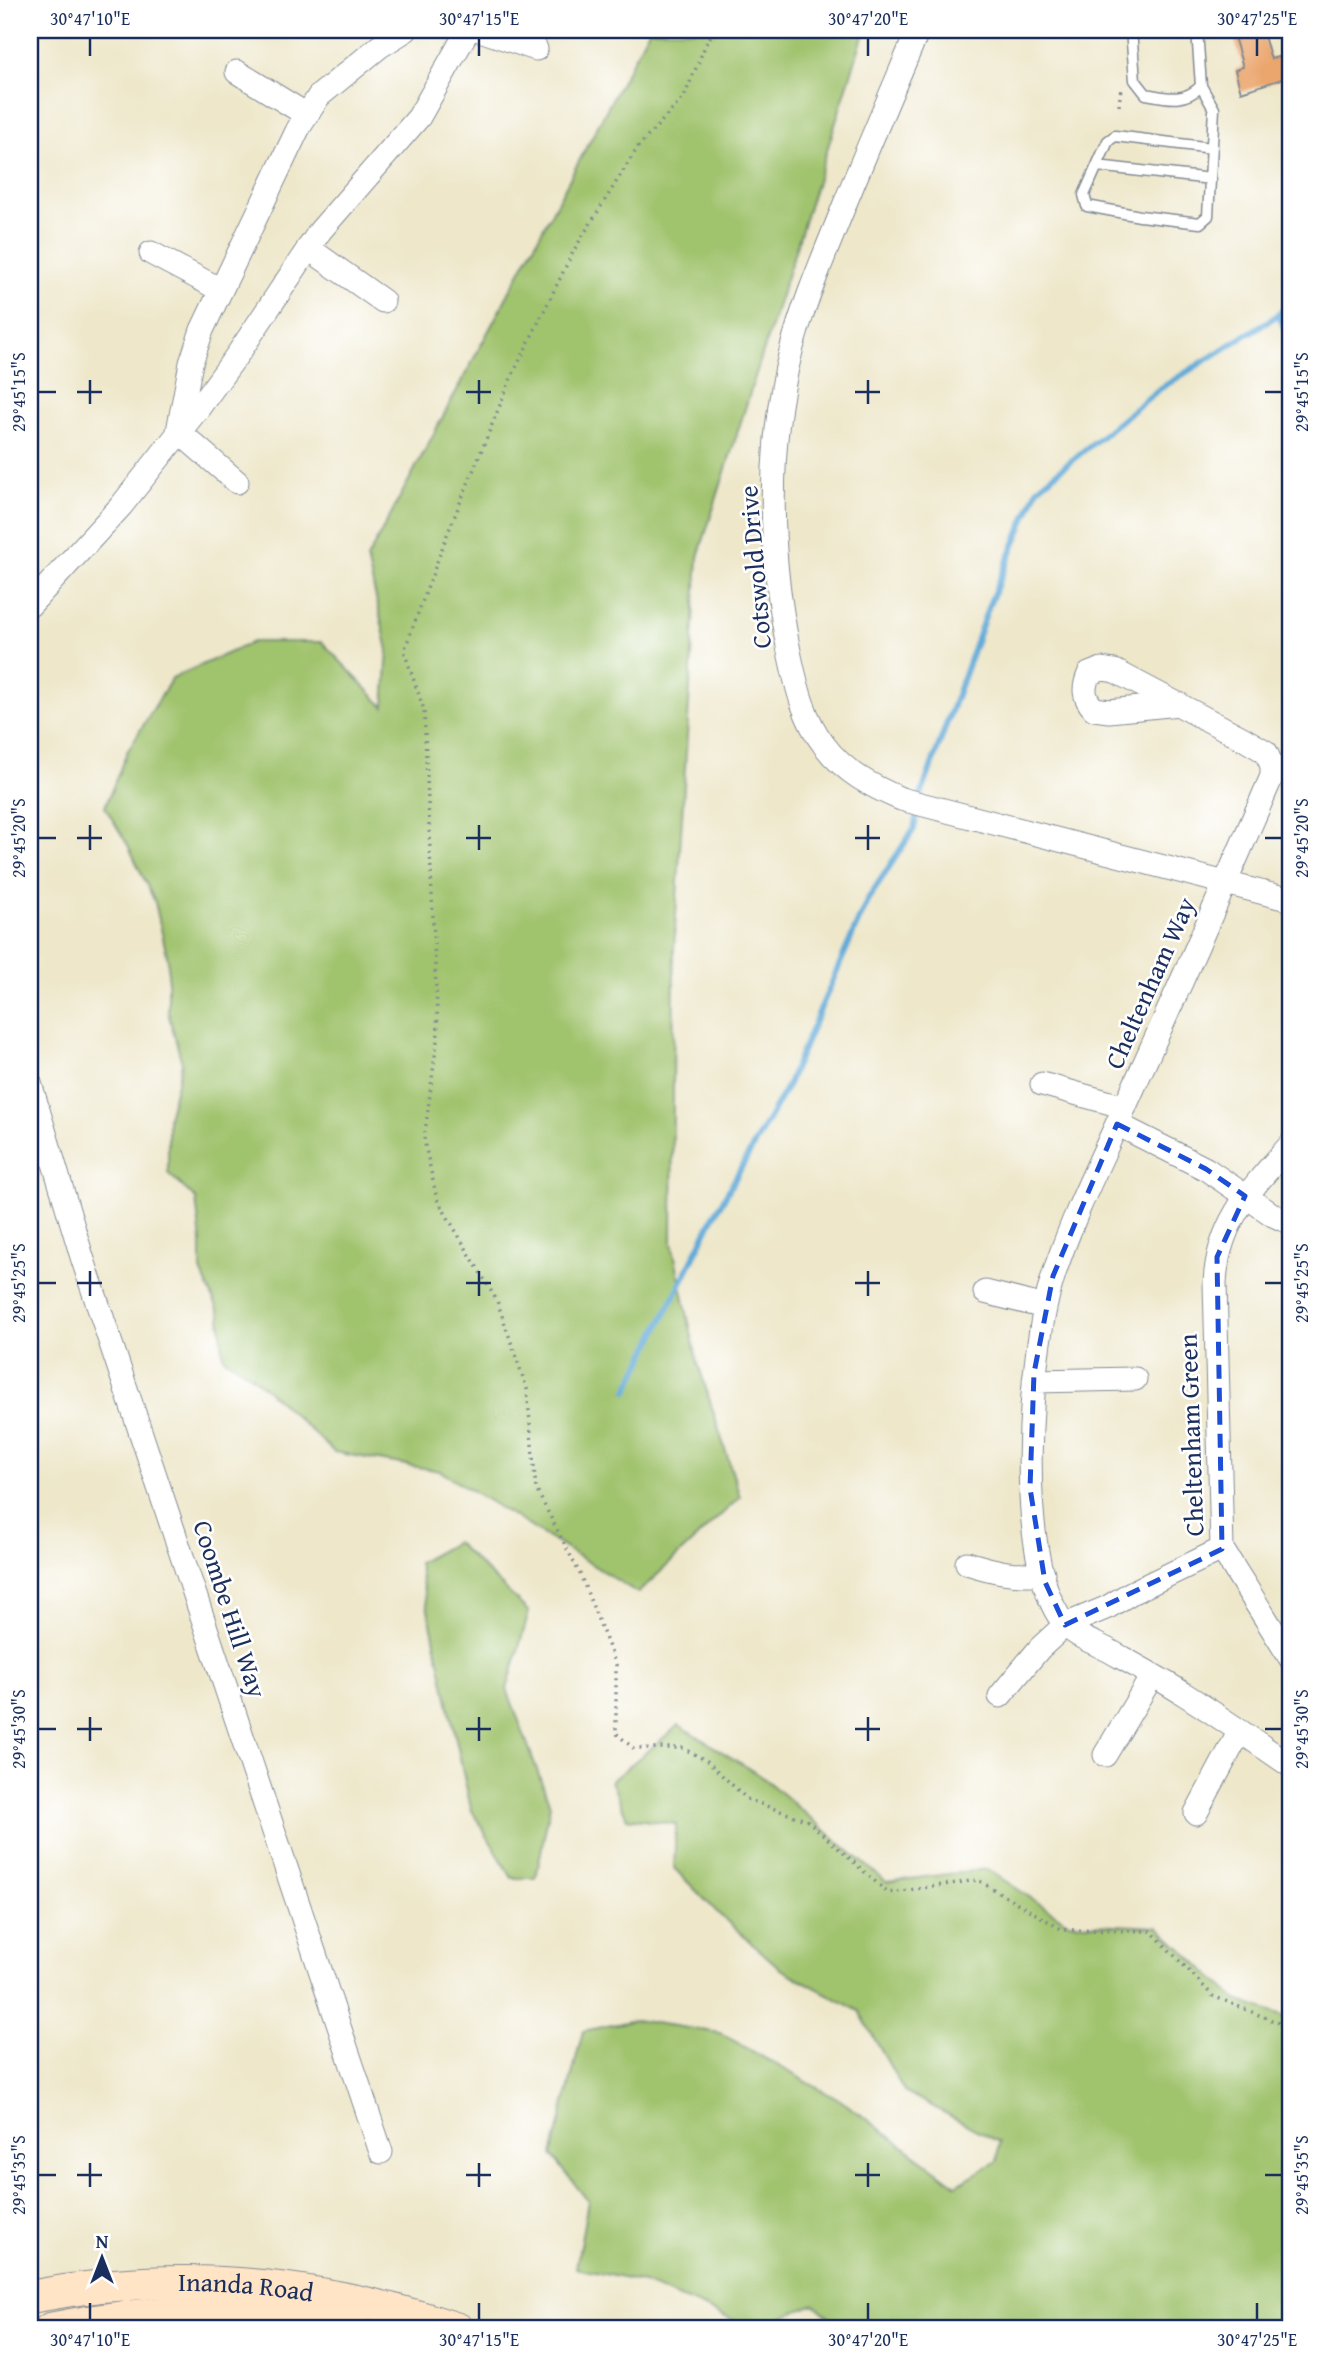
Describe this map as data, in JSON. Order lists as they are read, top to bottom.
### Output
{
  "streets": {
    "main road": ["Inanda Road"],
    "street": [
      "Cotswold Drive",
      "Cheltenham Way",
      "Cheltenham Green",
      "Coombe Hill Way"
    ]
  },
  "crossings": [
    ["Cotswold Drive", "Cheltenham Way"]
  ],
  "north": "top",
  "coordinates": [
    "30°47'10\"E",
    "30°47'15\"E",
    "30°47'20\"E",
    "30°47'25\"E",
    "29°45'15\"S",
    "29°45'20\"S",
    "29°45'25\"S",
    "29°45'30\"S",
    "29°45'35\"S"
  ]
}
